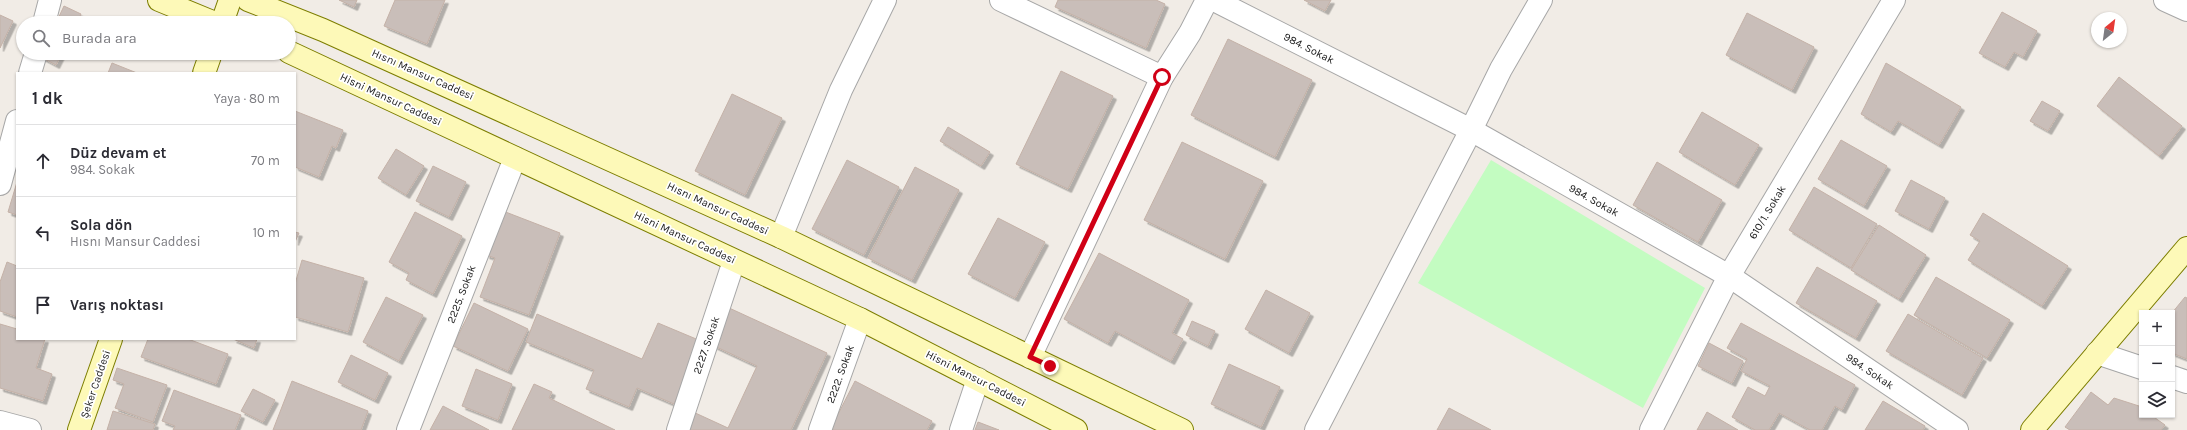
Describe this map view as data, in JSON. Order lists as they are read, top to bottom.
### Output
{
  "streets": {
    "main road": ["Hısnı Mansur Caddesi", "Hisni Mansur Caddesi", "Şeker Caddesi"],
    "street": [
      "984. Sokak",
      "610/1. Sokak",
      "2225. Sokak",
      "2227. Sokak",
      "2222. Sokak"
    ]
  },
  "crossings": [
    ["984. Sokak", "610/1. Sokak"],
    ["Hisni Mansur Caddesi", "2225. Sokak"],
    ["Hisni Mansur Caddesi", "2227. Sokak"],
    ["Hisni Mansur Caddesi", "2222. Sokak"]
  ],
  "north": "top right",
  "page": {
    "search": "Burada ara",
    "heading": ["1 dk", "Yaya · 80 m"],
    "list": [
      ["Düz devam et", "984. Sokak", "70 m"],
      ["Sola dön", "Hısnı Mansur Caddesi", "10 m"],
      "Varış noktası"
    ],
    "map_buttons": ["+", "−"]
  }
}
